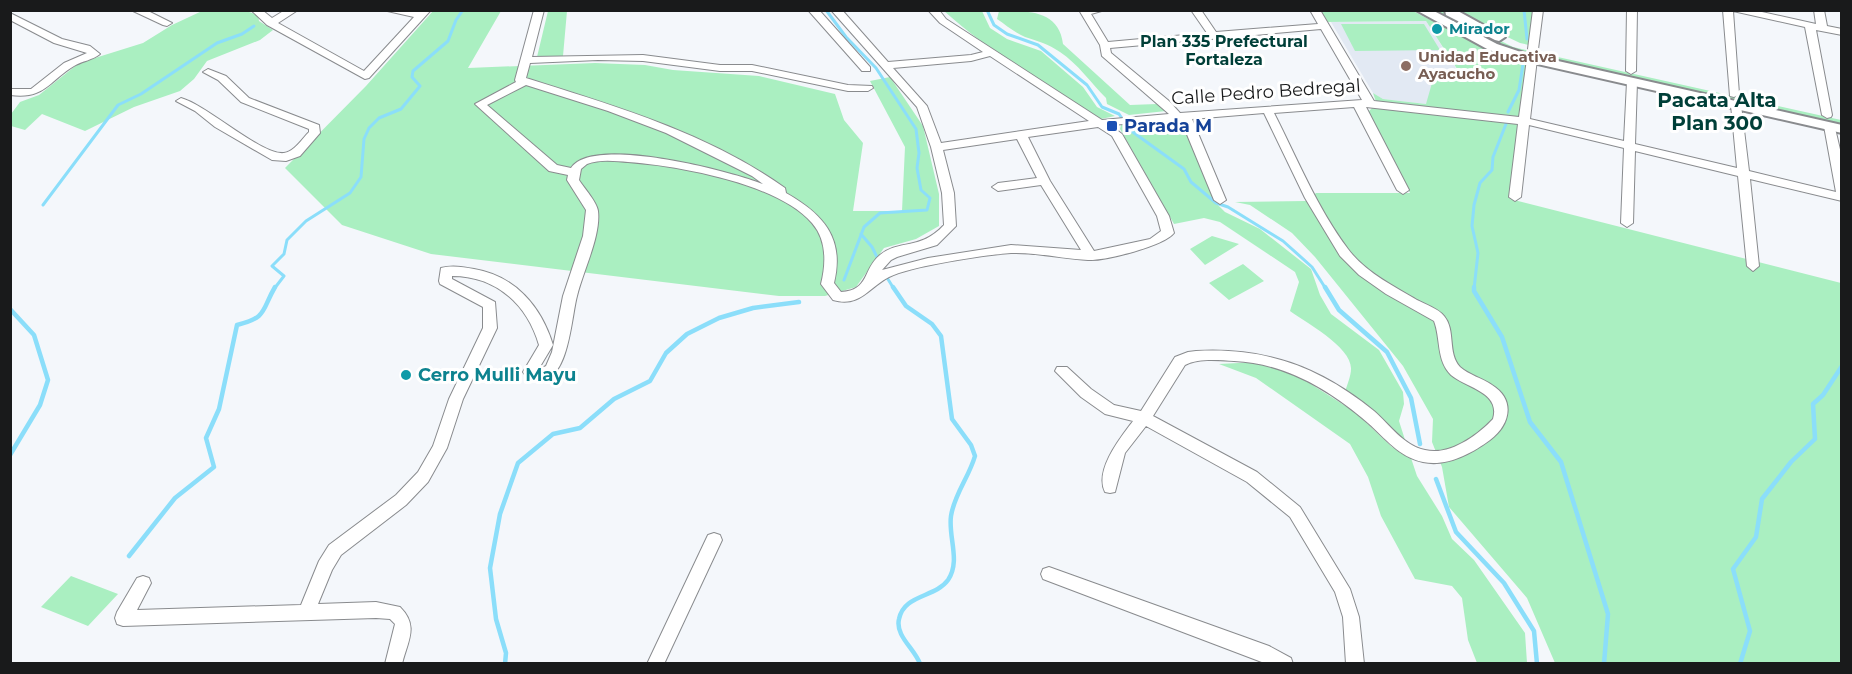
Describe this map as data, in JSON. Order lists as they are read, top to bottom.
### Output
{
  "streets": {
    "street": ["Calle Pedro Bedregal"]
  },
  "districts": ["Plan 335 Prefectural Fortaleza", "Pacata Alta Plan 300"],
  "places": {
    "other": ["Mirador", "Unidad Educativa Ayacucho", "Cerro Mulli Mayu"],
    "transit": ["Parada M"]
  }
}
